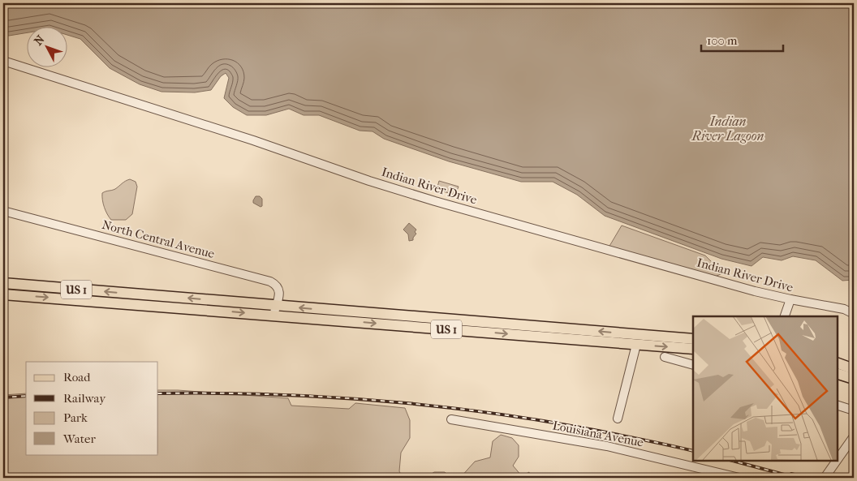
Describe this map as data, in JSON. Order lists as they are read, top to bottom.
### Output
{
  "streets": {
    "main road": ["US 1"],
    "street": ["Indian River Drive", "North Central Avenue", "Louisiana Avenue"]
  },
  "crossings": [
    ["North Central Avenue", "US 1"]
  ],
  "water": ["Indian River Lagoon"],
  "legend": [
    "Road",
    "Railway",
    "Park",
    "Water"
  ],
  "scale_bar": "100 m",
  "north": "top left"
}
